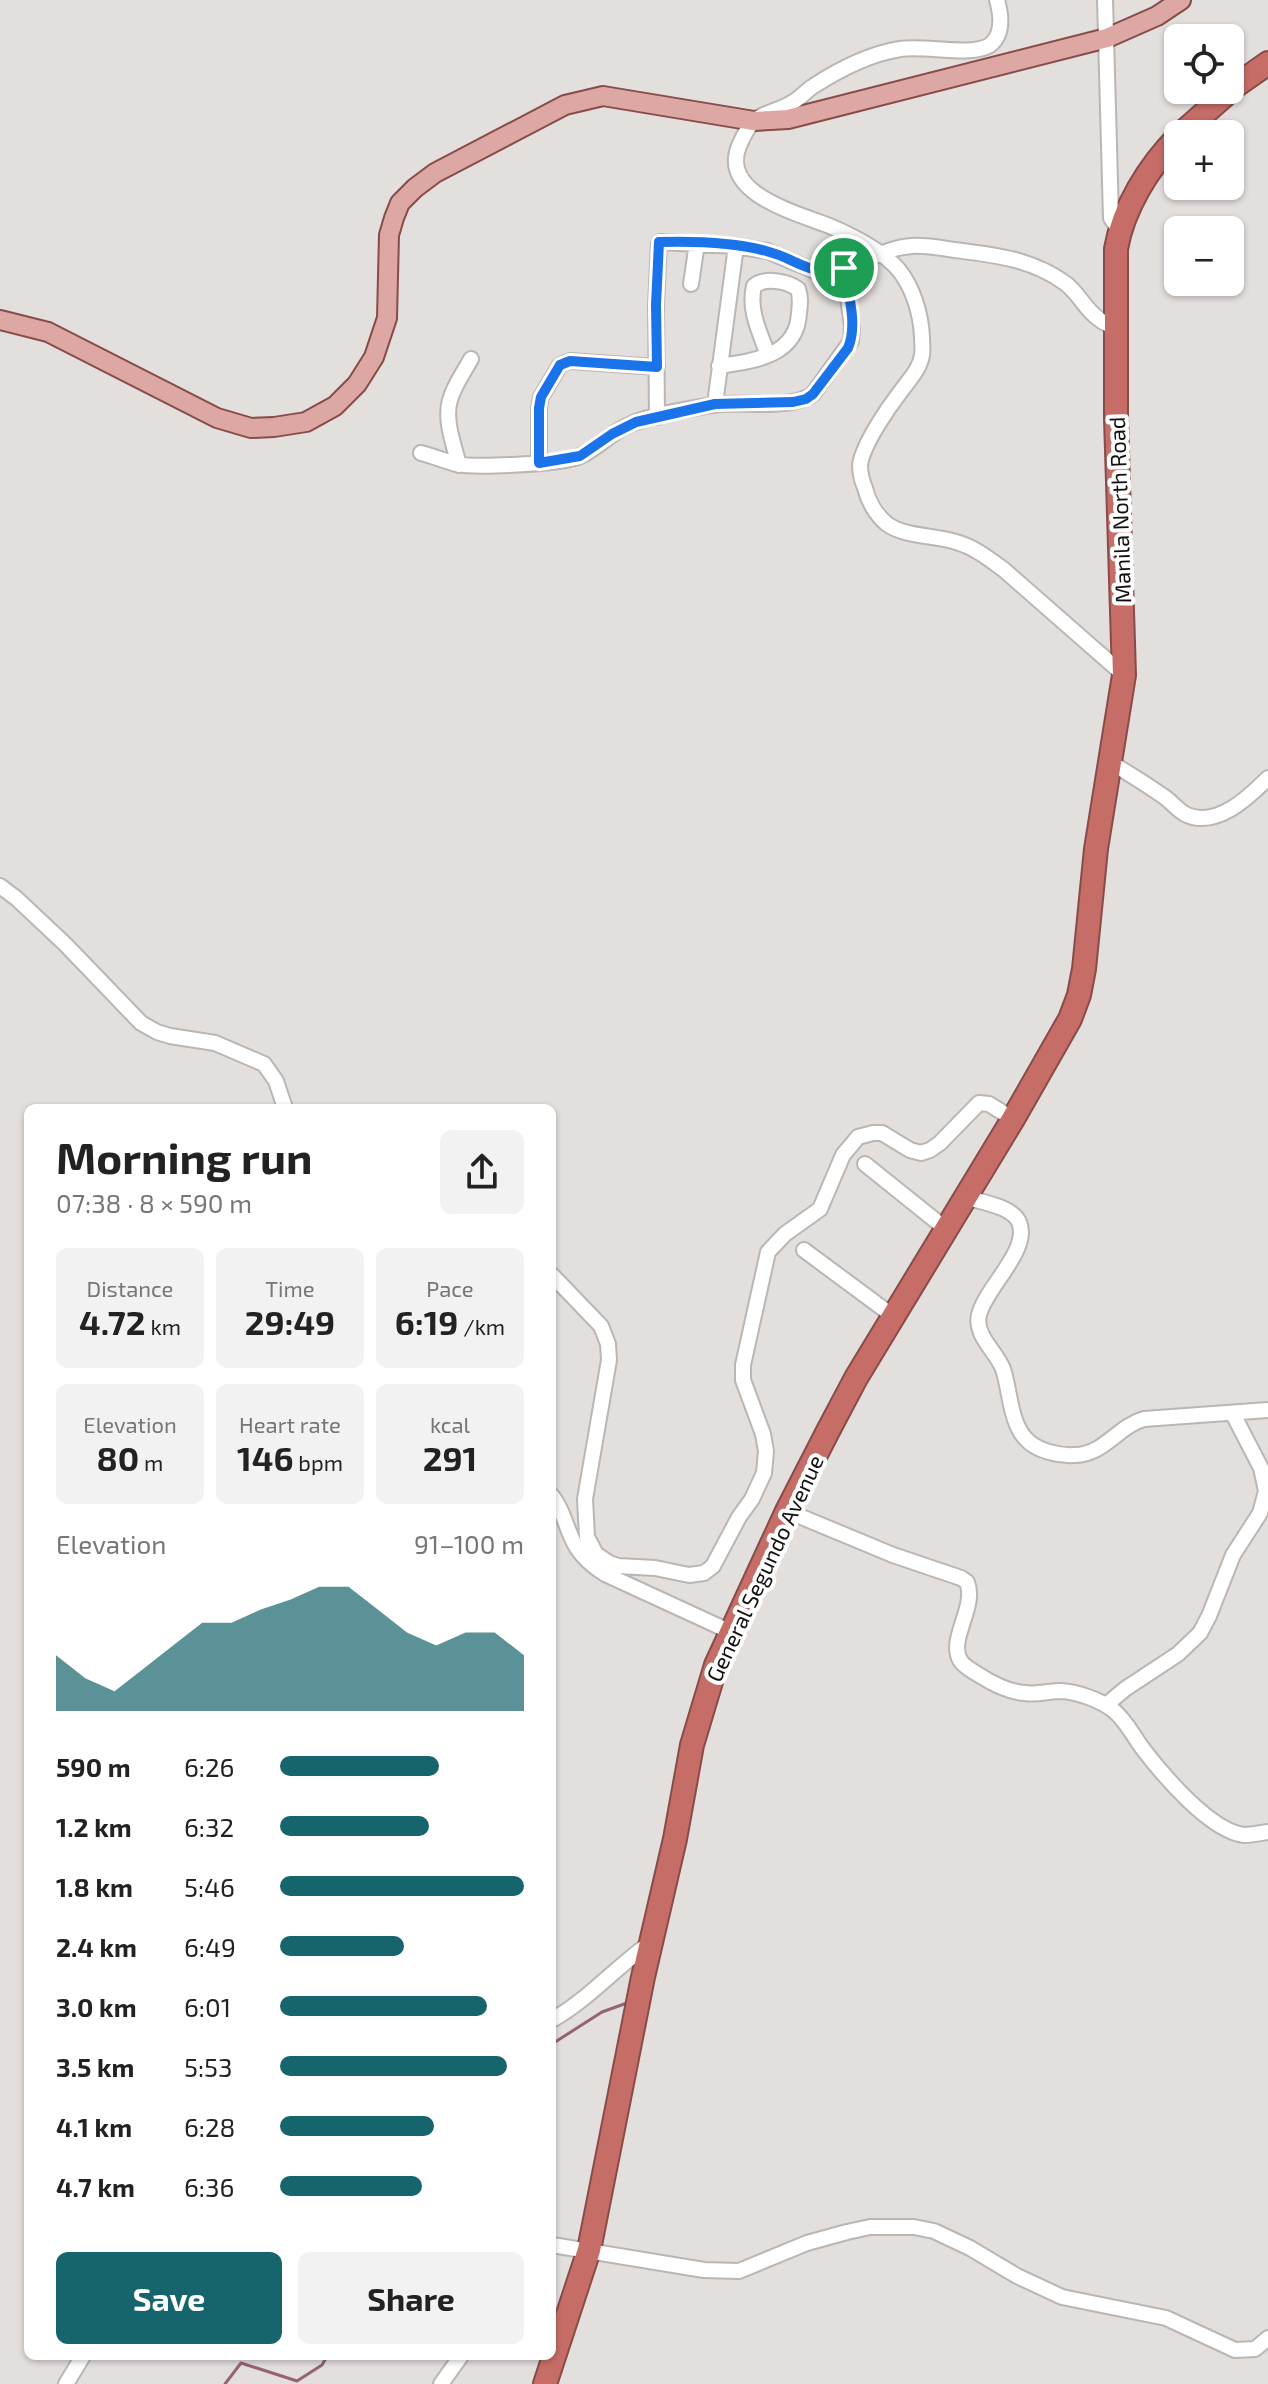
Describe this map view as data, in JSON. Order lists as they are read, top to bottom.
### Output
{
  "streets": {
    "highway": ["Manila North Road", "General Segundo Avenue"]
  },
  "crossings": [
    ["Manila North Road", "General Segundo Avenue"]
  ],
  "page": {
    "map_buttons": ["+", "−"],
    "heading": ["Morning run", "07:38 · 8 × 590 m"],
    "stats": [
      ["Distance", "4.72 km"],
      ["Time", "29:49"],
      ["Pace", "6:19 /km"],
      ["Elevation", "80 m"],
      ["Heart rate", "146 bpm"],
      ["kcal", "291"]
    ],
    "chart": ["Elevation", "91–100 m"],
    "list": [
      {
        "name": "590 m",
        "note": "6:26"
      },
      {
        "name": "1.2 km",
        "note": "6:32"
      },
      {
        "name": "1.8 km",
        "note": "5:46"
      },
      {
        "name": "2.4 km",
        "note": "6:49"
      },
      {
        "name": "3.0 km",
        "note": "6:01"
      },
      {
        "name": "3.5 km",
        "note": "5:53"
      },
      {
        "name": "4.1 km",
        "note": "6:28"
      },
      {
        "name": "4.7 km",
        "note": "6:36"
      }
    ],
    "buttons": ["Save", "Share"]
  }
}
